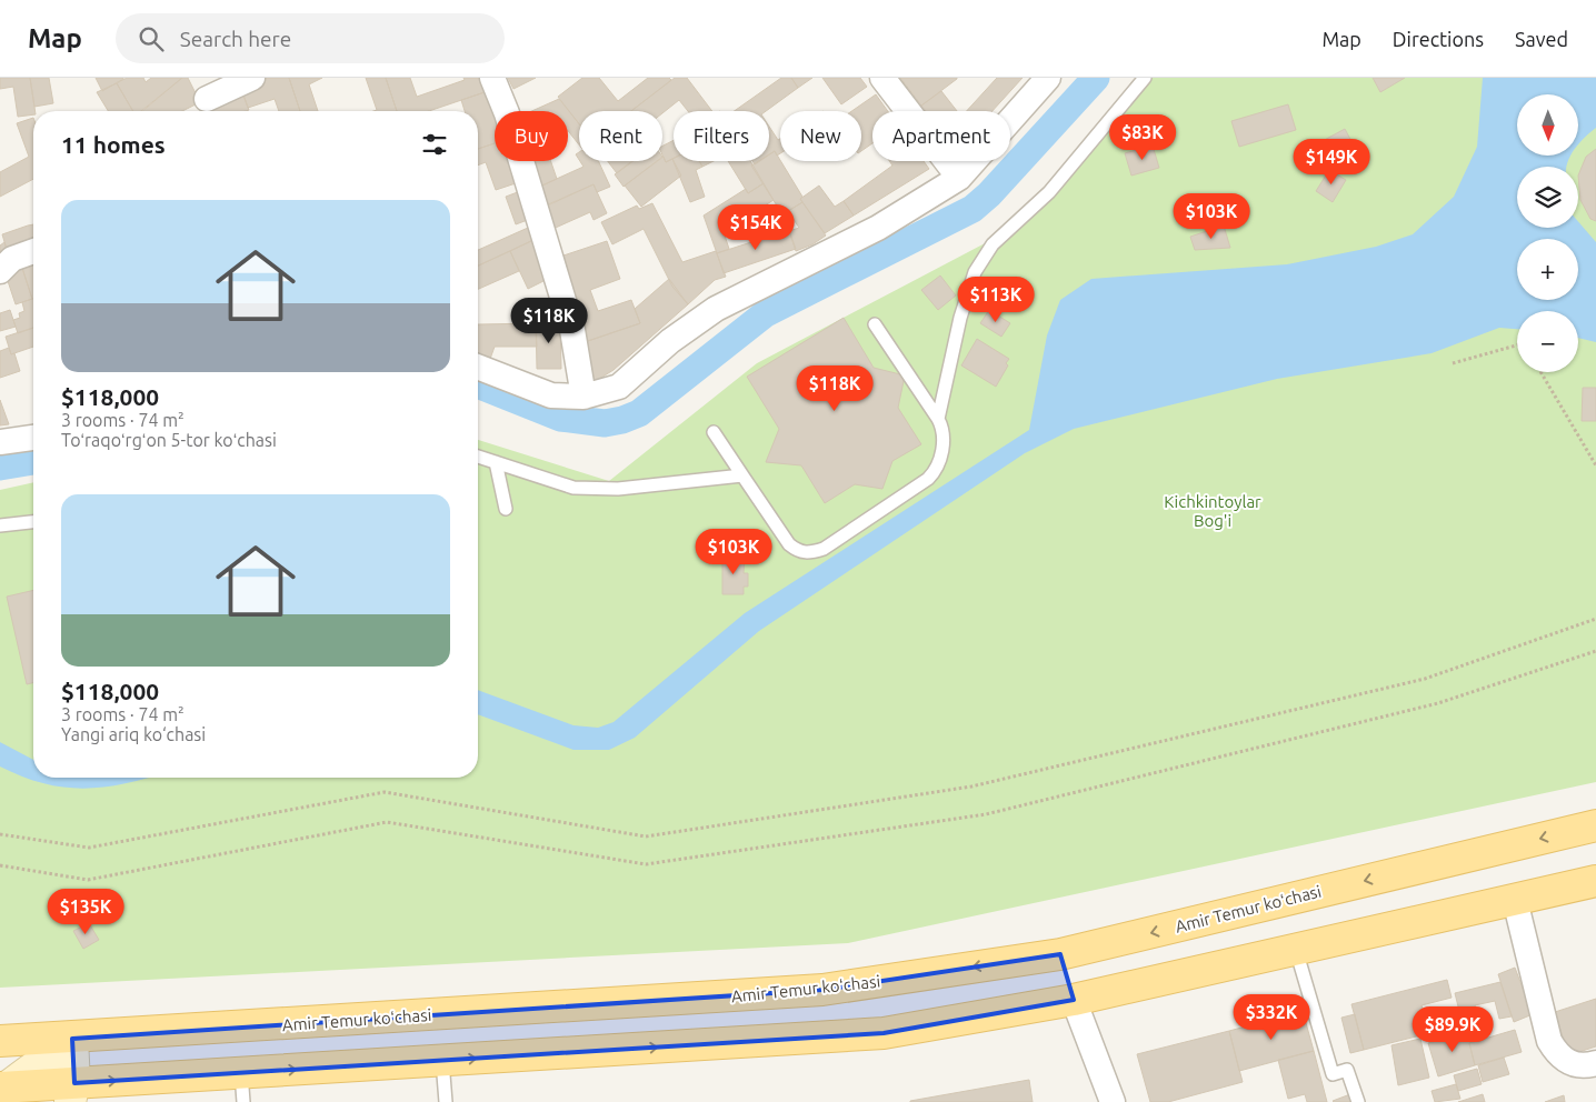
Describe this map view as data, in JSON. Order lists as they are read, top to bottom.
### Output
{
  "streets": {
    "main road": ["Amir Temur koʻchasi"]
  },
  "parks": ["Kichkintoylar Bog'i"],
  "north": "bottom",
  "page": {
    "header": "Map",
    "search": "Search here",
    "nav": ["Map", "Directions", "Saved"],
    "map_buttons": ["+", "−"],
    "chip": [
      "Buy",
      "Rent",
      "Filters",
      "New",
      "Apartment"
    ],
    "heading": "11 homes",
    "price": [
      "$83K",
      "$149K",
      "$103K",
      "$154K",
      "$113K",
      "$118K",
      "$118K",
      "$103K",
      "$135K",
      "$332K",
      "$89.9K"
    ],
    "list": [
      {
        "name": "$118,000",
        "note": "3 rooms · 74 m² · Toʻraqoʻrgʻon 5-tor koʻchasi"
      },
      {
        "name": "$118,000",
        "note": "3 rooms · 74 m² · Yangi ariq ko‘chasi"
      }
    ]
  }
}
